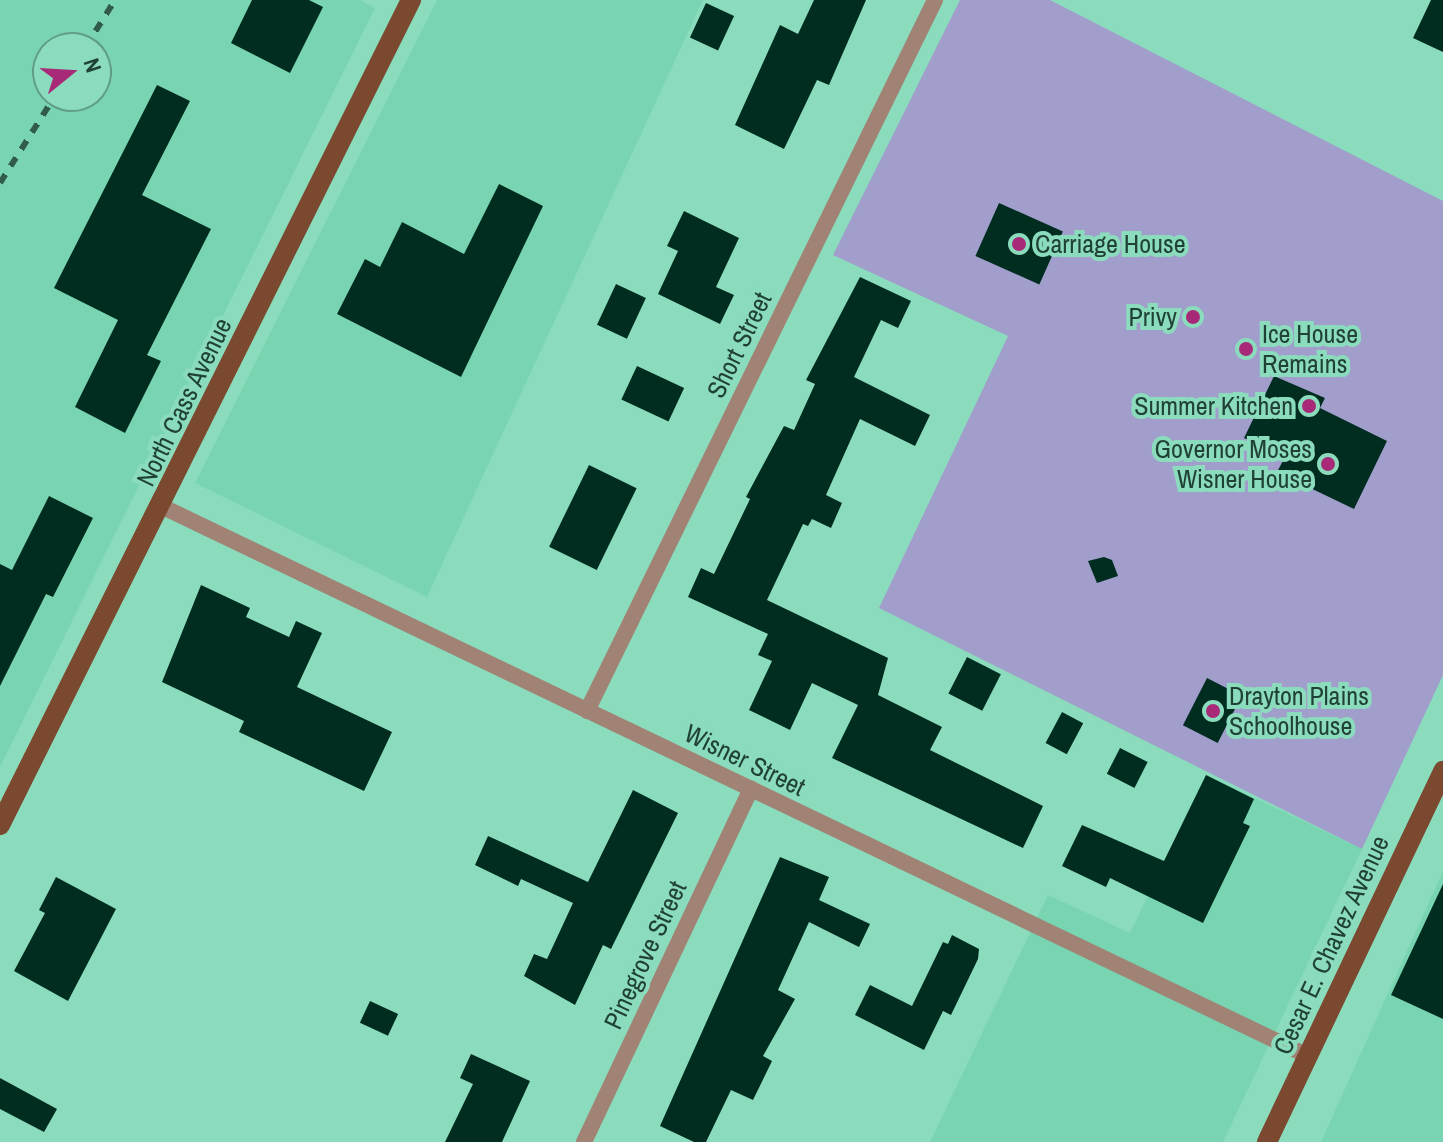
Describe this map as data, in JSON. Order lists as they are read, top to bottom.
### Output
{
  "streets": {
    "main road": ["North Cass Avenue", "Cesar E. Chavez Avenue"],
    "street": ["Short Street", "Wisner Street", "Pinegrove Street"]
  },
  "crossings": [
    ["Short Street", "Wisner Street"],
    ["North Cass Avenue", "Wisner Street"],
    ["Wisner Street", "Cesar E. Chavez Avenue"],
    ["Wisner Street", "Pinegrove Street"]
  ],
  "places": [
    "Carriage House",
    "Privy",
    "Ice House Remains",
    "Summer Kitchen",
    "Governor Moses Wisner House",
    "Drayton Plains Schoolhouse"
  ],
  "north": "right"
}
